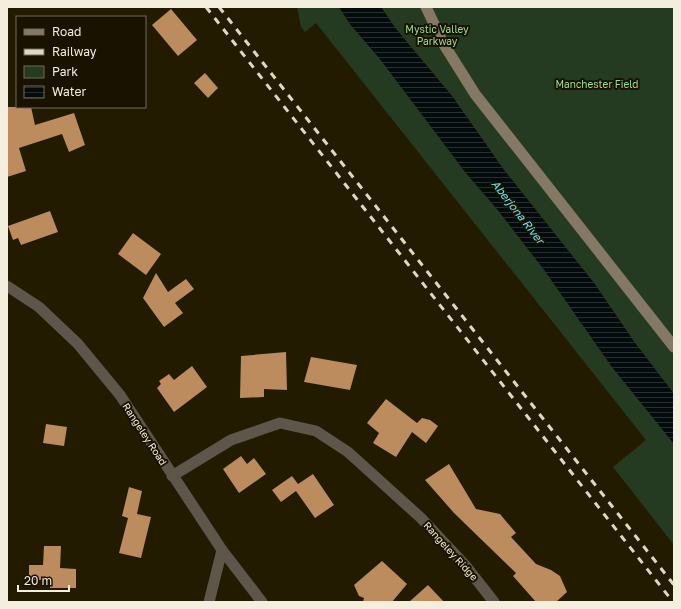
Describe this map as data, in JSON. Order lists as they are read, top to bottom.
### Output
{
  "streets": {
    "street": ["Rangeley Road", "Rangeley Ridge"]
  },
  "crossings": [
    ["Rangeley Road", "Rangeley Ridge"]
  ],
  "water": ["Aberjona River"],
  "parks": ["Mystic Valley Parkway", "Manchester Field"],
  "legend": [
    "Road",
    "Railway",
    "Park",
    "Water"
  ],
  "scale_bar": "20 m"
}
